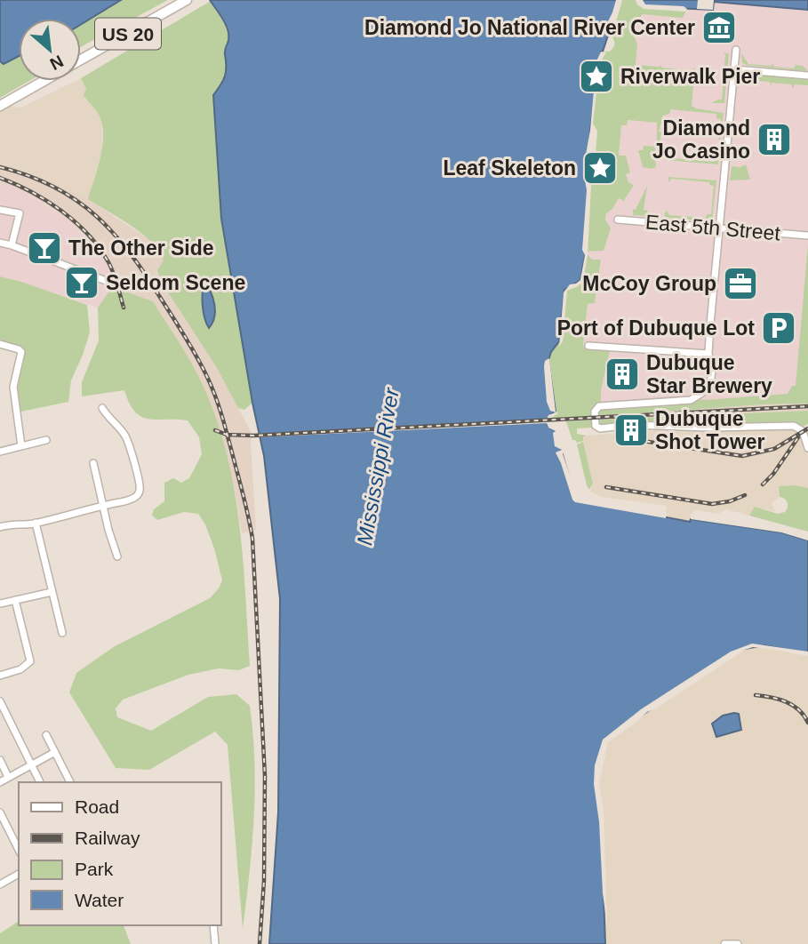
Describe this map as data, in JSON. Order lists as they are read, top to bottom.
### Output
{
  "streets": {
    "highway": ["US 20"],
    "street": ["East 5th Street"]
  },
  "water": ["Mississippi River"],
  "places": {
    "museum": ["Diamond Jo National River Center"],
    "place": ["Riverwalk Pier", "Leaf Skeleton"],
    "building": ["Diamond Jo Casino", "Dubuque Star Brewery", "Dubuque Shot Tower"],
    "bar": ["The Other Side", "Seldom Scene"],
    "office": ["McCoy Group"],
    "parking": ["Port of Dubuque Lot"]
  },
  "legend": [
    "Road",
    "Railway",
    "Park",
    "Water"
  ],
  "north": "bottom right"
}
